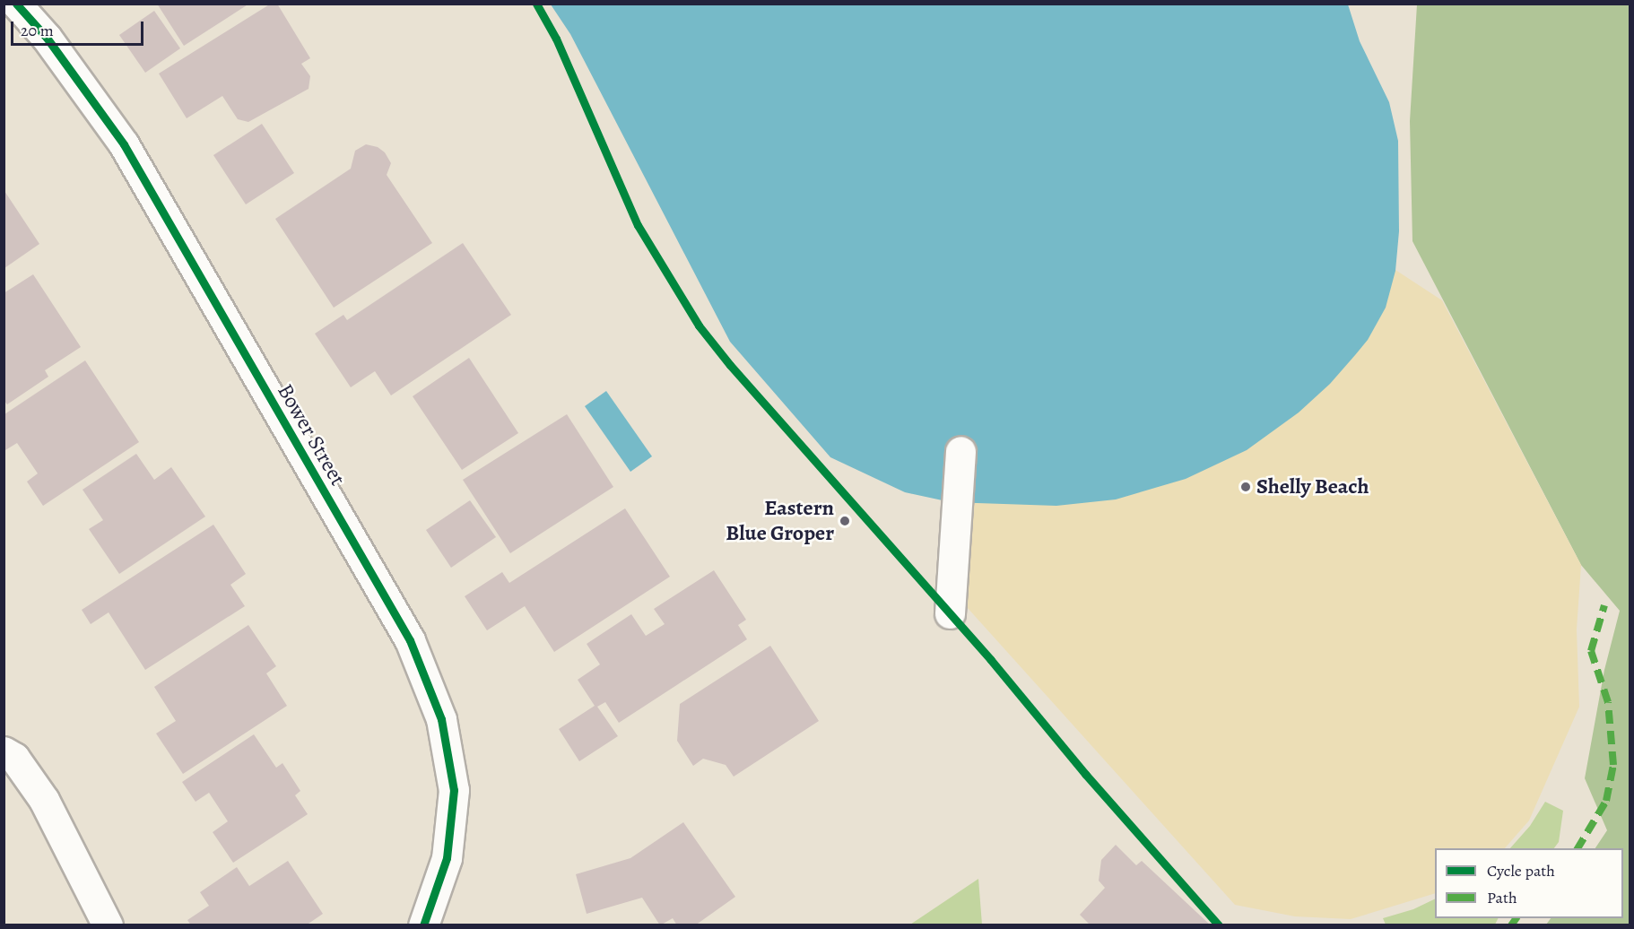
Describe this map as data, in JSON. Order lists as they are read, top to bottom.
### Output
{
  "streets": {
    "street": ["Bower Street"]
  },
  "places": ["Shelly Beach", "Eastern Blue Groper"],
  "legend": ["Cycle path", "Path"],
  "scale_bar": "20 m"
}
